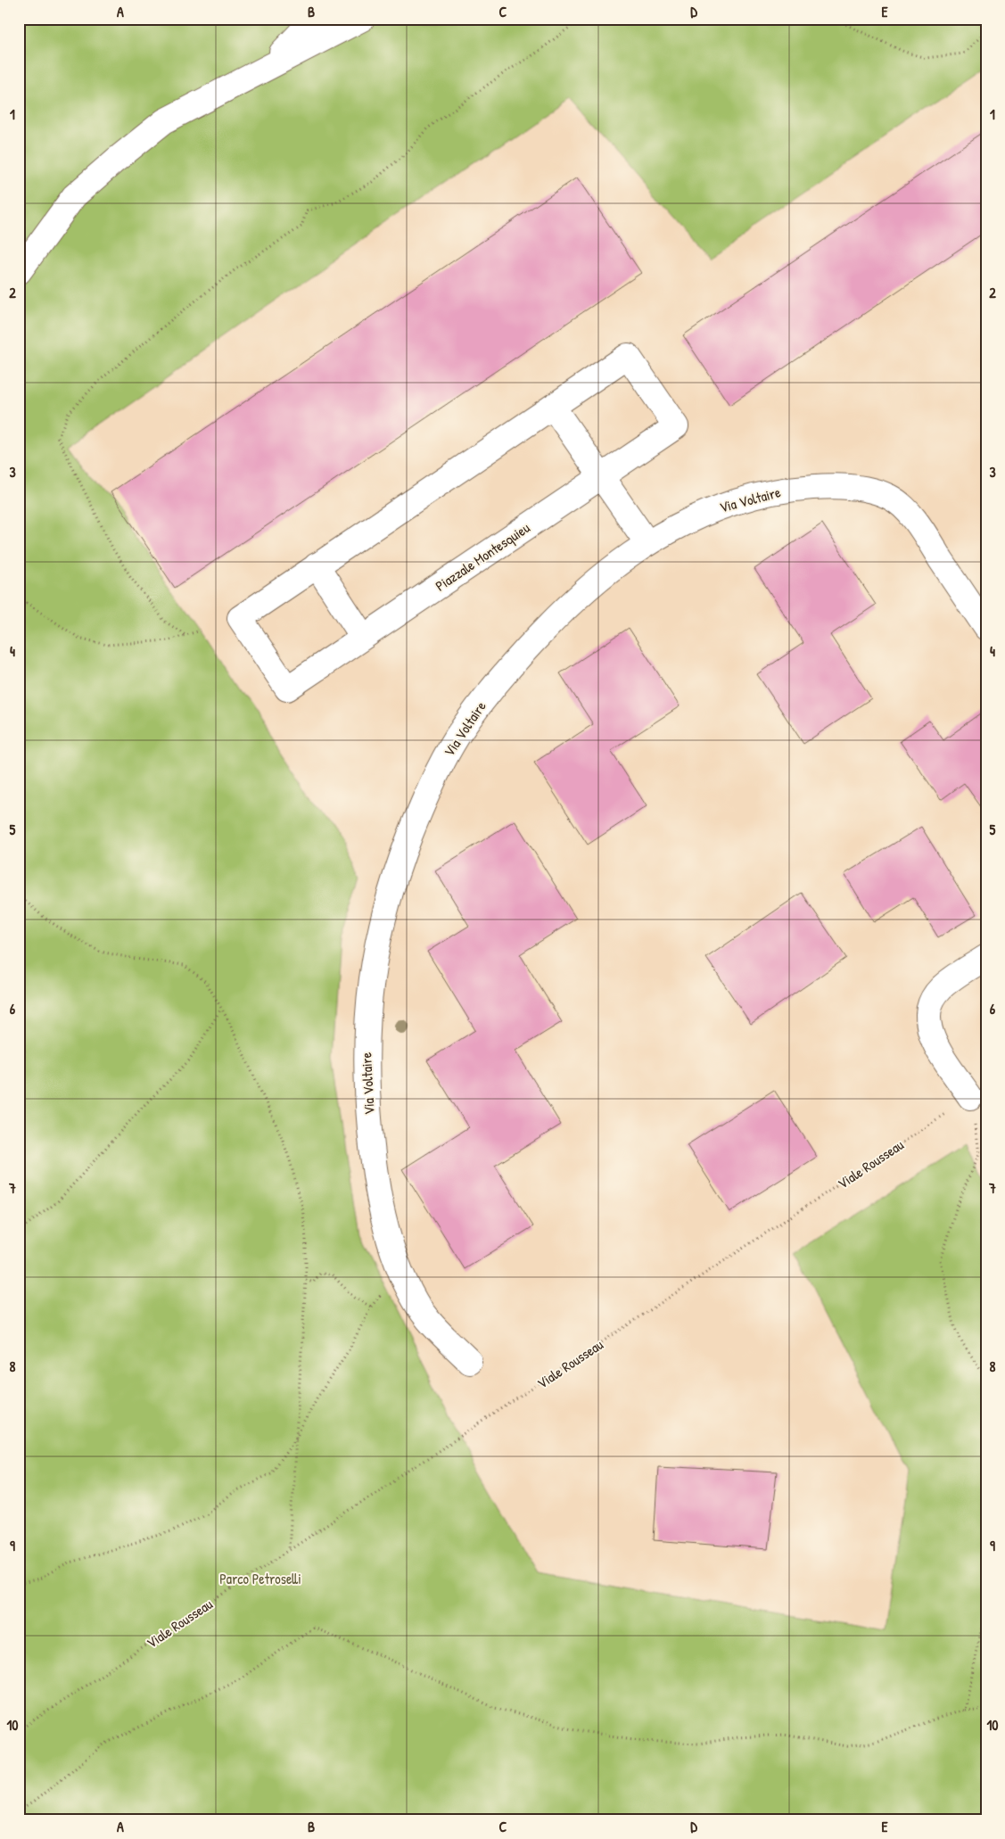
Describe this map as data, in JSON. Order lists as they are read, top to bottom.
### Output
{
  "streets": {
    "street": ["Via Voltaire", "Piazzale Montesquieu"],
    "path": ["Viale Rousseau"]
  },
  "parks": ["Parco Petroselli"],
  "grid": {
    "columns": [
      "A",
      "B",
      "C",
      "D",
      "E"
    ],
    "rows": [
      "1",
      "2",
      "3",
      "4",
      "5",
      "6",
      "7",
      "8",
      "9",
      "10"
    ]
  }
}
